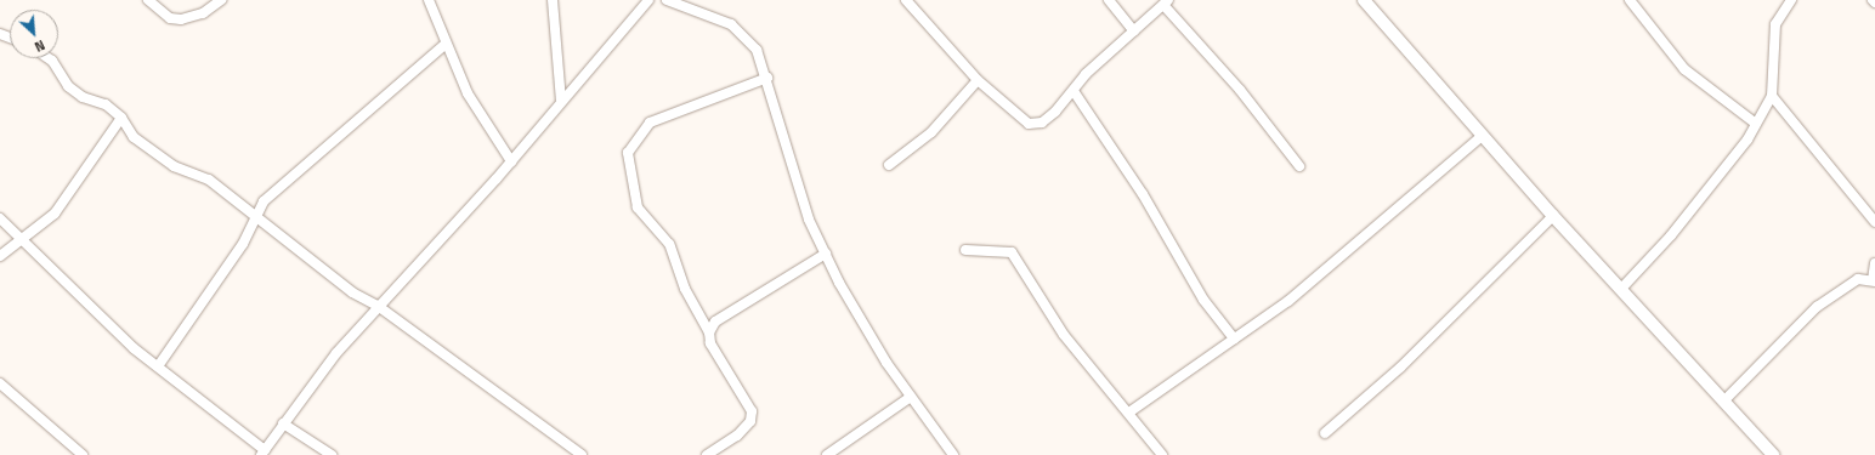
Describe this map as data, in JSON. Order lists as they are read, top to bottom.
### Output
{
  "north": "bottom right"
}
